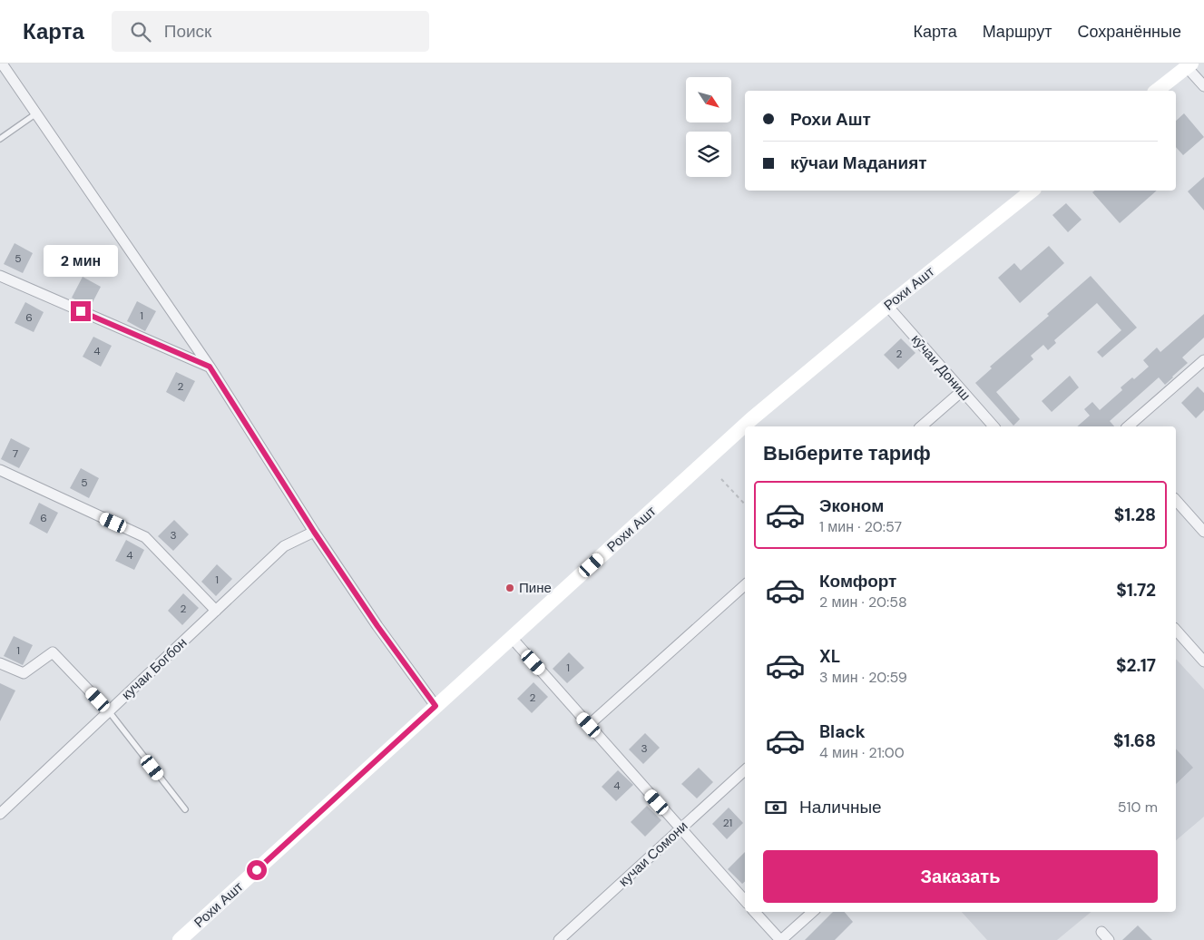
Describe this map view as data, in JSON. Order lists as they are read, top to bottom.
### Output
{
  "streets": {
    "main road": ["Рохи Ашт"],
    "street": ["кӯчаи Дониш", "кучаи Богбон", "кучаи Сомони"]
  },
  "crossings": [
    ["Рохи Ашт", "кӯчаи Дониш"]
  ],
  "places": ["Пине"],
  "house_numbers": [
    "5",
    "1",
    "6",
    "4",
    "2",
    "2",
    "7",
    "5",
    "6",
    "3",
    "4",
    "1",
    "2",
    "1",
    "1",
    "2",
    "3",
    "4",
    "21"
  ],
  "north": "bottom right",
  "page": {
    "header": "Карта",
    "search": "Поиск",
    "nav": ["Карта", "Маршрут", "Сохранённые"],
    "banner": ["Рохи Ашт", "кӯчаи Маданият"],
    "bubble": "2 мин",
    "heading": "Выберите тариф",
    "list": [
      {
        "name": "Эконом",
        "note": "1 мин · 20:57",
        "value": "$1.28"
      },
      {
        "name": "Комфорт",
        "note": "2 мин · 20:58",
        "value": "$1.72"
      },
      {
        "name": "XL",
        "note": "3 мин · 20:59",
        "value": "$2.17"
      },
      {
        "name": "Black",
        "note": "4 мин · 21:00",
        "value": "$1.68"
      }
    ],
    "pay": ["Наличные", "510 m"],
    "buttons": "Заказать"
  }
}
